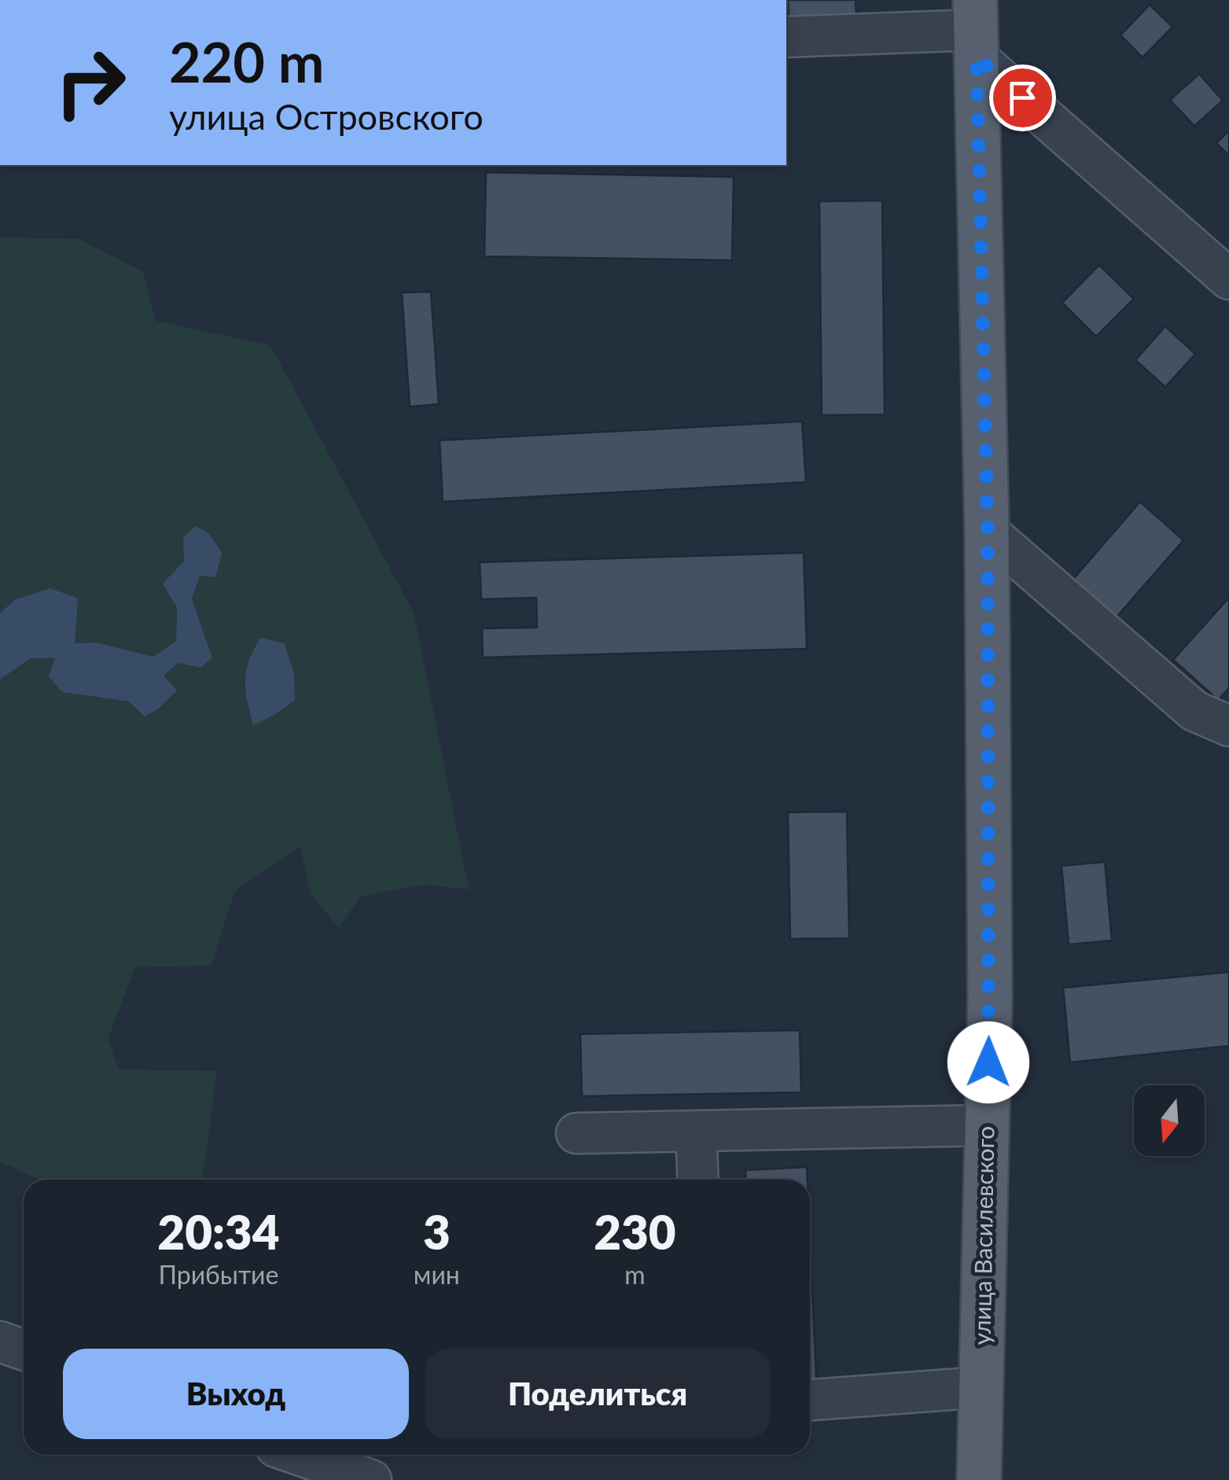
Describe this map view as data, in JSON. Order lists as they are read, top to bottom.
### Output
{
  "streets": {
    "main road": ["улица Василевского"]
  },
  "north": "bottom",
  "page": {
    "turn": ["220 m", "улица Островского"],
    "eta": [
      "20:34",
      "Прибытие",
      "3",
      "мин",
      "230",
      "m"
    ],
    "buttons": ["Выход", "Поделиться"]
  }
}
